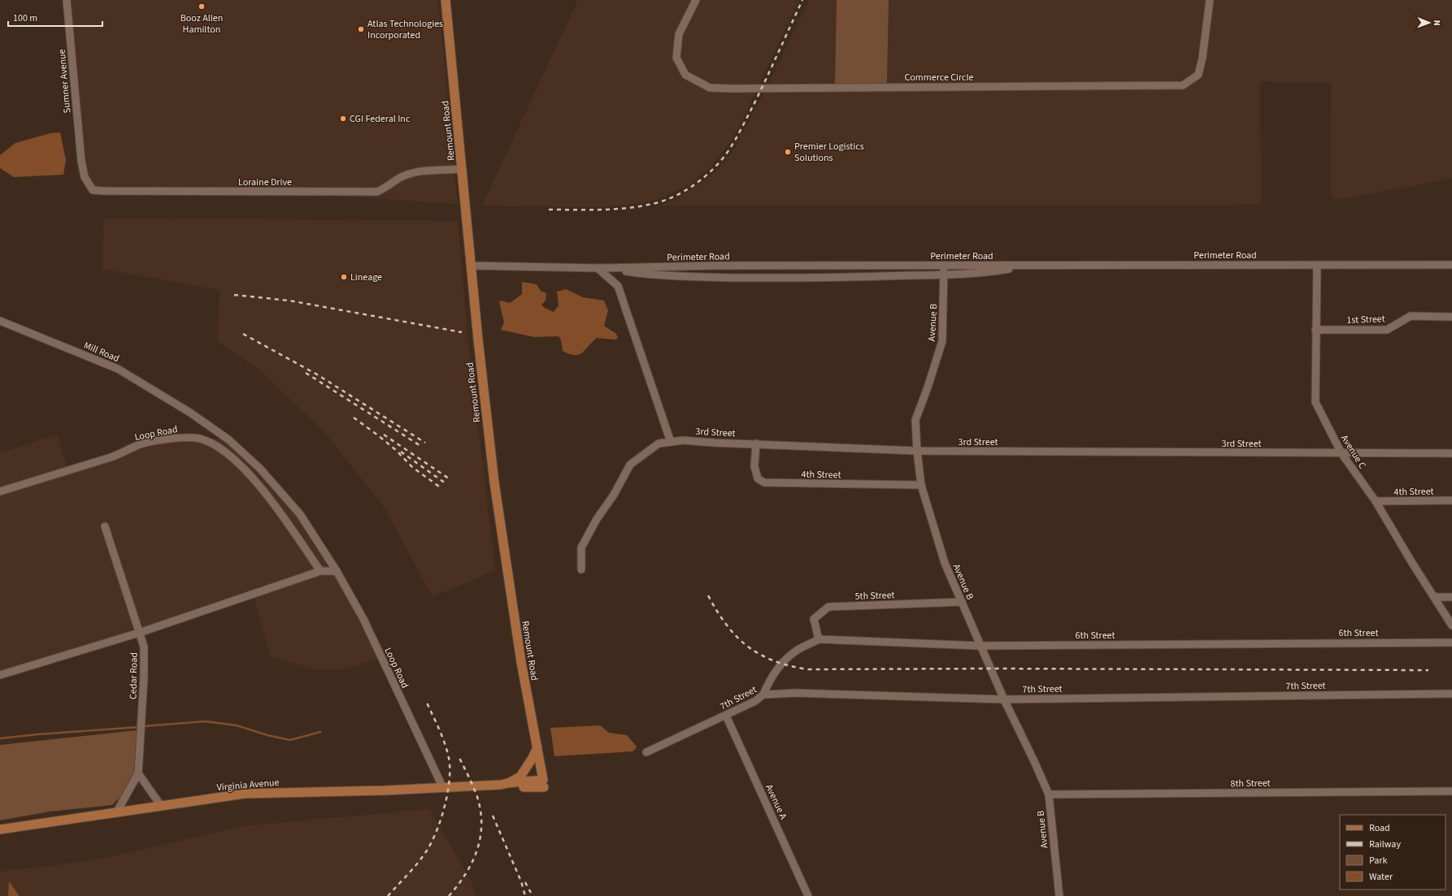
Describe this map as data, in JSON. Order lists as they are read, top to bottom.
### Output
{
  "streets": {
    "main road": ["Remount Road", "Virginia Avenue"],
    "street": [
      "Commerce Circle",
      "Sumner Avenue",
      "Loraine Drive",
      "Perimeter Road",
      "1st Street",
      "Avenue B",
      "Mill Road",
      "3rd Street",
      "Loop Road",
      "Avenue C",
      "4th Street",
      "5th Street",
      "6th Street",
      "Cedar Road",
      "7th Street",
      "8th Street",
      "Avenue A"
    ]
  },
  "crossings": [
    ["Sumner Avenue", "Loraine Drive"],
    ["Remount Road", "Loraine Drive"],
    ["Remount Road", "Perimeter Road"],
    ["Remount Road", "Virginia Avenue"],
    ["Perimeter Road", "Avenue B"],
    ["Perimeter Road", "Avenue C"],
    ["1st Street", "Avenue C"],
    ["Avenue B", "3rd Street"],
    ["Avenue B", "4th Street"],
    ["Avenue B", "5th Street"],
    ["Avenue B", "6th Street"],
    ["Avenue B", "7th Street"],
    ["Avenue B", "8th Street"],
    ["Mill Road", "Loop Road"],
    ["3rd Street", "Avenue C"],
    ["3rd Street", "4th Street"],
    ["Loop Road", "Virginia Avenue"],
    ["Avenue C", "4th Street"],
    ["5th Street", "6th Street"],
    ["6th Street", "7th Street"],
    ["Cedar Road", "Virginia Avenue"],
    ["7th Street", "Avenue A"]
  ],
  "places": [
    "Booz Allen Hamilton",
    "Atlas Technologies Incorporated",
    "CGI Federal Inc",
    "Premier Logistics Solutions",
    "Lineage"
  ],
  "legend": [
    "Road",
    "Railway",
    "Park",
    "Water"
  ],
  "scale_bar": "100 m",
  "north": "right"
}
